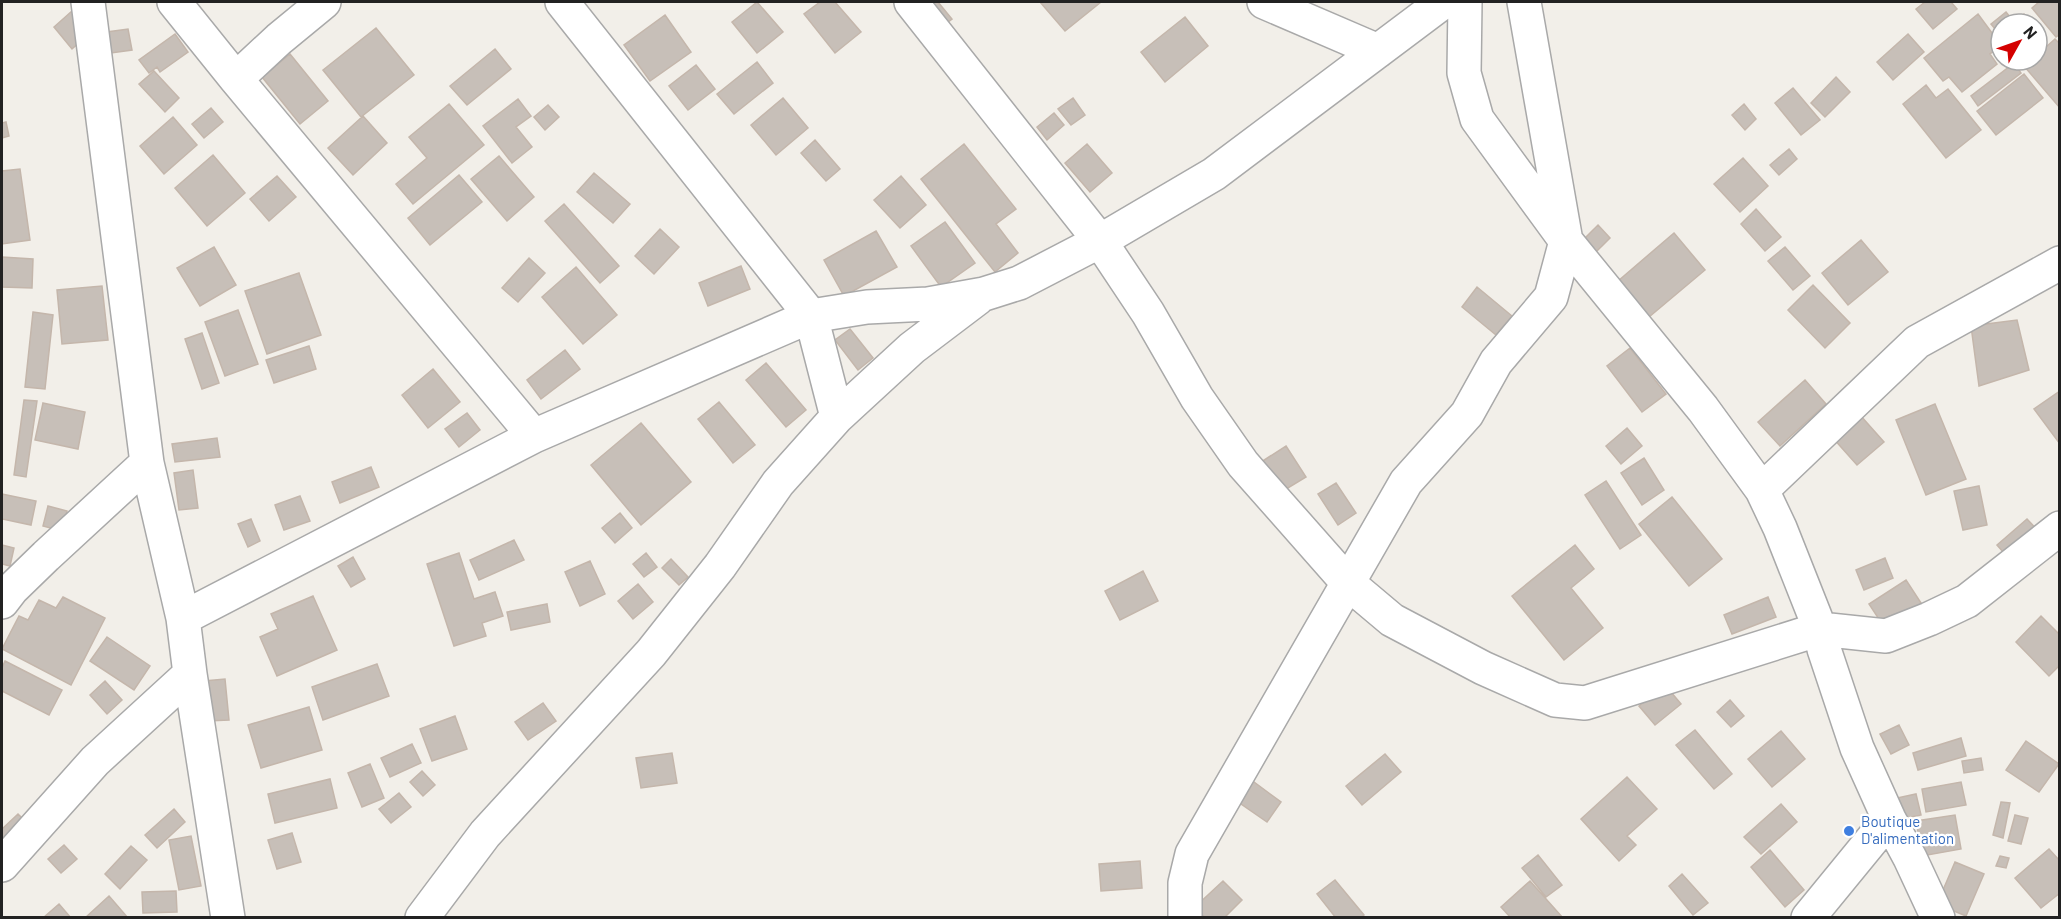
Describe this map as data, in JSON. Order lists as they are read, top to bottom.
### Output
{
  "places": ["Boutique D'alimentation"],
  "north": "top right"
}
